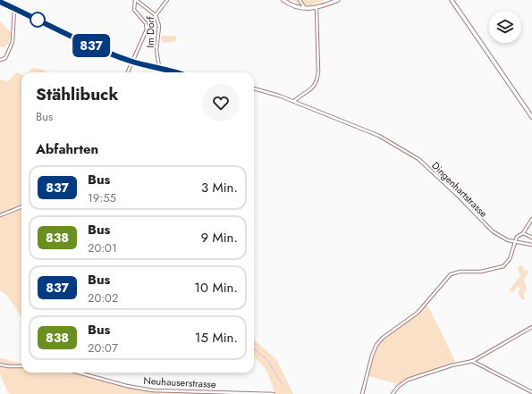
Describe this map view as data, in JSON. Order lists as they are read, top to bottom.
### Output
{
  "streets": {
    "street": ["Im Dorf", "Dingenhartstrasse", "Neuhauserstrasse"]
  },
  "lines": ["bus line 837"],
  "page": {
    "on_map": "837",
    "heading": [
      ["Stählibuck", "Bus"],
      "Abfahrten"
    ],
    "list": [
      {
        "mark": "837",
        "name": "Bus",
        "note": "19:55",
        "value": "3 Min."
      },
      {
        "mark": "838",
        "name": "Bus",
        "note": "20:01",
        "value": "9 Min."
      },
      {
        "mark": "837",
        "name": "Bus",
        "note": "20:02",
        "value": "10 Min."
      },
      {
        "mark": "838",
        "name": "Bus",
        "note": "20:07",
        "value": "15 Min."
      }
    ]
  }
}
